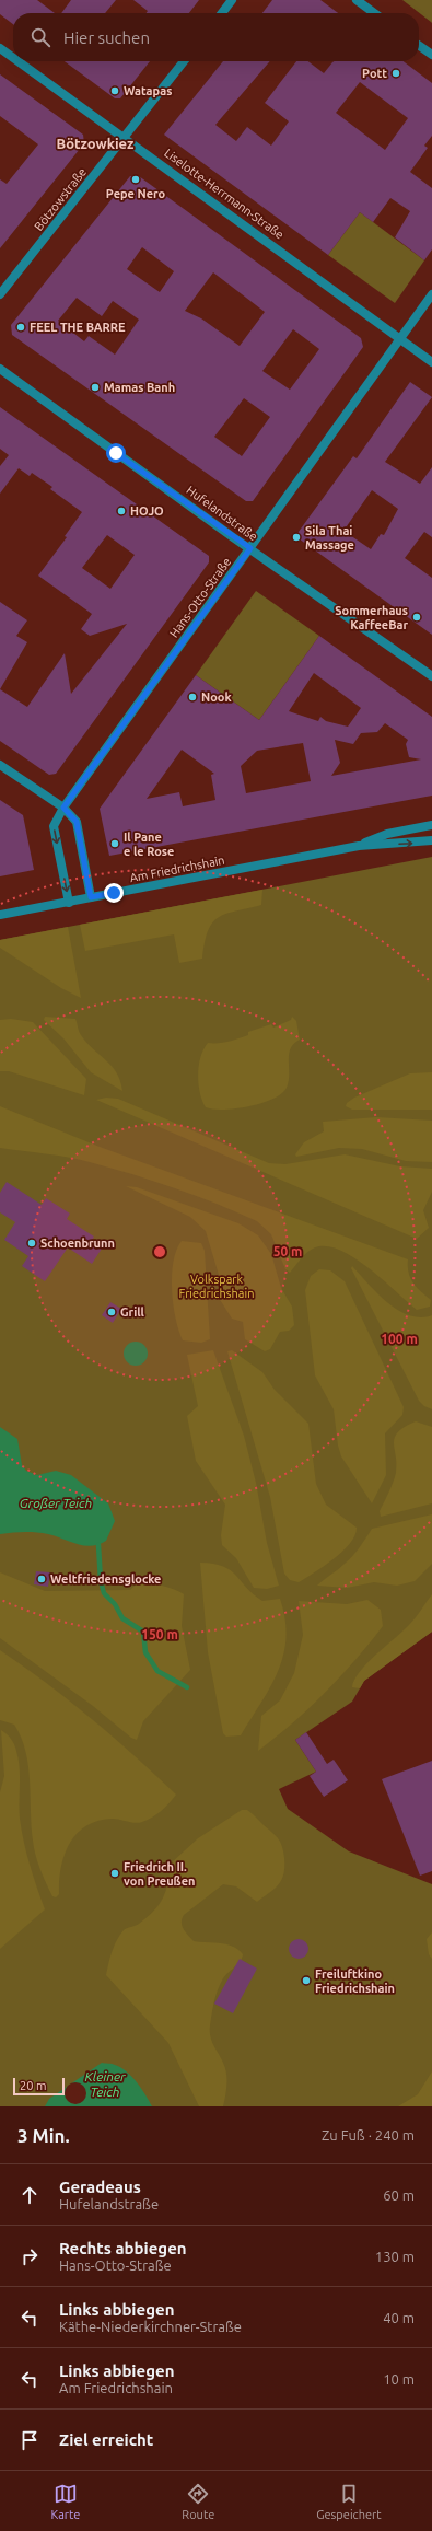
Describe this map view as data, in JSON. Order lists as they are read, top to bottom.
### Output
{
  "streets": {
    "street": [
      "Liselotte-Herrmann-Straße",
      "Bötzowstraße",
      "Hufelandstraße",
      "Hans-Otto-Straße",
      "Am Friedrichshain"
    ]
  },
  "crossings": [
    ["Liselotte-Herrmann-Straße", "Bötzowstraße"],
    ["Liselotte-Herrmann-Straße", "Hans-Otto-Straße"],
    ["Hufelandstraße", "Hans-Otto-Straße"],
    ["Hans-Otto-Straße", "Am Friedrichshain"]
  ],
  "districts": ["Bötzowkiez"],
  "water": ["Großer Teich", "Kleiner Teich"],
  "parks": ["Volkspark Friedrichshain"],
  "places": [
    "Pott",
    "Watapas",
    "Pepe Nero",
    "FEEL THE BARRE",
    "Mamas Banh",
    "HOJO",
    "Sila Thai Massage",
    "Sommerhaus KaffeeBar",
    "Nook",
    "Il Pane e le Rose",
    "Schoenbrunn",
    "Grill",
    "Weltfriedensglocke",
    "Friedrich II. von Preußen",
    "Freiluftkino Friedrichshain"
  ],
  "scale_bar": "20 m",
  "page": {
    "search": "Hier suchen",
    "scale": "20 m",
    "heading": ["3 Min.", "Zu Fuß · 240 m"],
    "list": [
      ["Geradeaus", "Hufelandstraße", "60 m"],
      ["Rechts abbiegen", "Hans-Otto-Straße", "130 m"],
      ["Links abbiegen", "Käthe-Niederkirchner-Straße", "40 m"],
      ["Links abbiegen", "Am Friedrichshain", "10 m"],
      "Ziel erreicht"
    ],
    "nav": ["Karte", "Route", "Gespeichert"]
  },
  "rings": ["50 m", "100 m", "150 m"]
}
